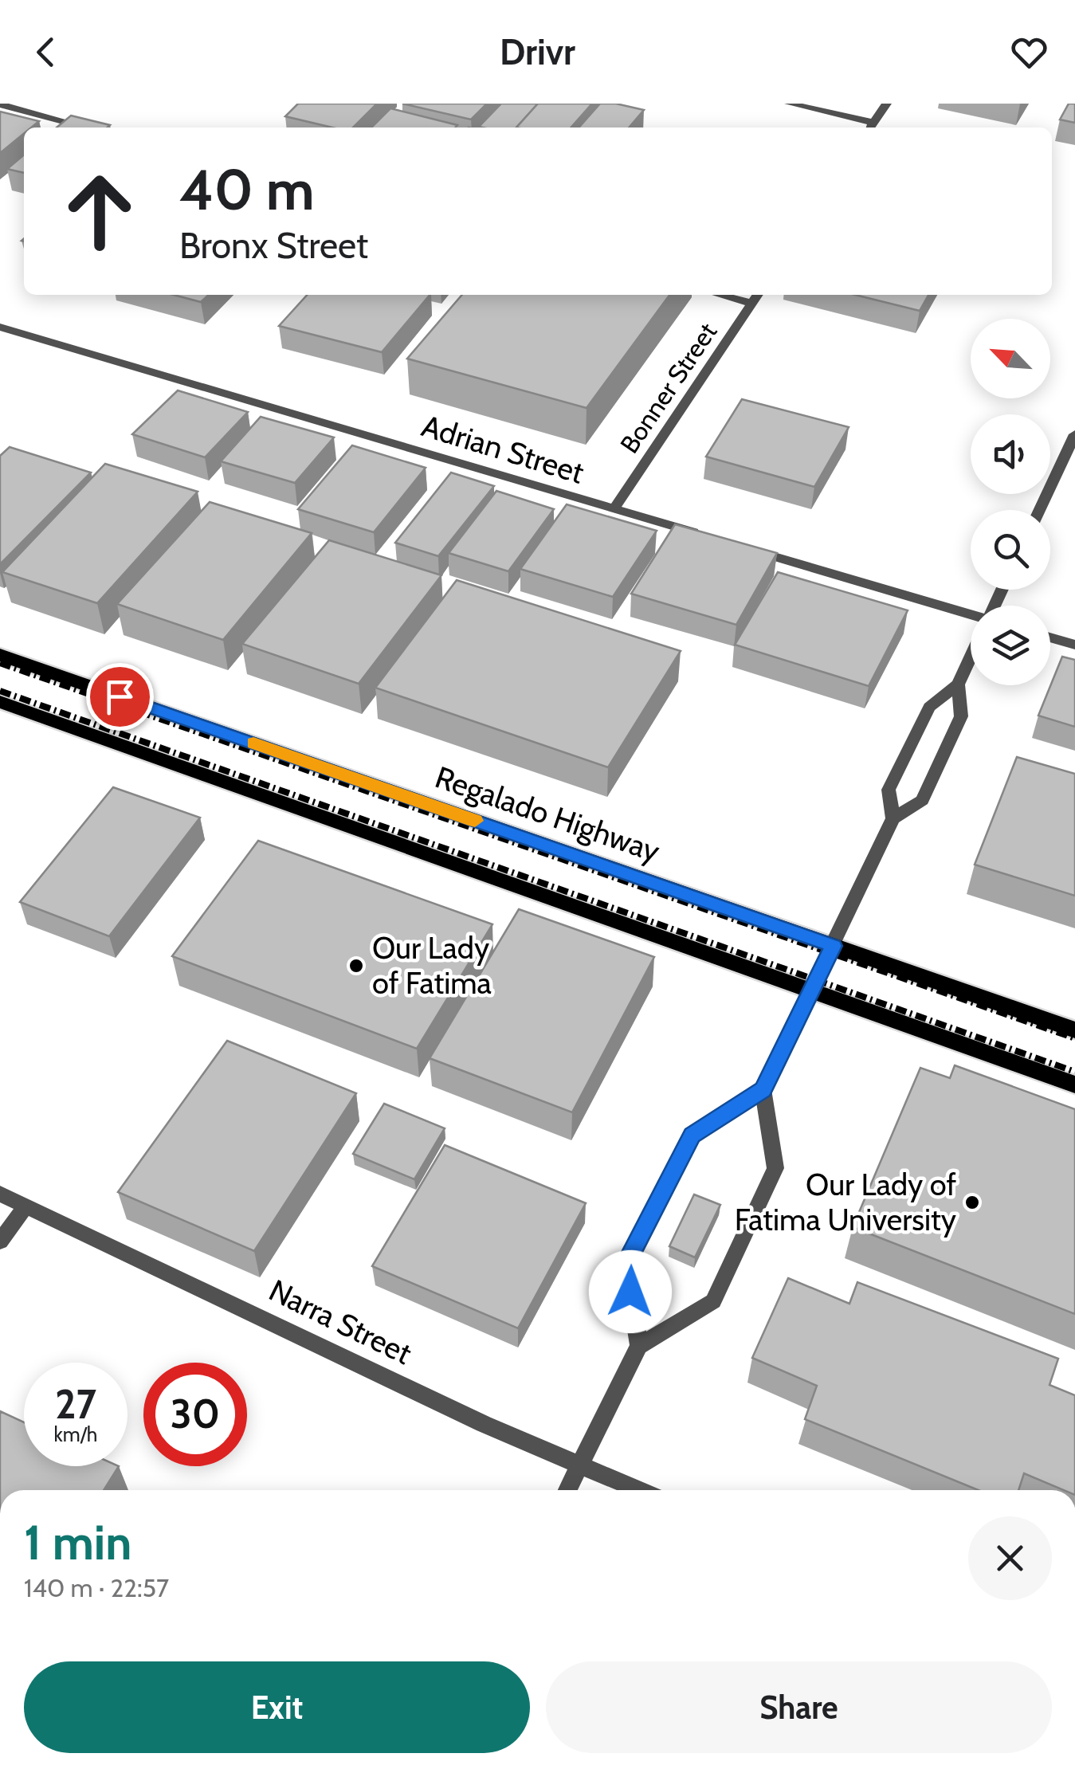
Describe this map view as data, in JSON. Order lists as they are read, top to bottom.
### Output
{
  "streets": {
    "main road": ["Regalado Highway"],
    "street": ["Bonner Street", "Adrian Street", "Narra Street"]
  },
  "crossings": [
    ["Bonner Street", "Adrian Street"]
  ],
  "places": ["Our Lady of Fatima", "Our Lady of Fatima University"],
  "north": "top left",
  "page": {
    "header": "Drivr",
    "turn": ["40 m", "Bronx Street"],
    "speed": "27 km/h",
    "limit": "30",
    "heading": ["1 min", "140 m · 22:57"],
    "buttons": ["Exit", "Share"]
  }
}
